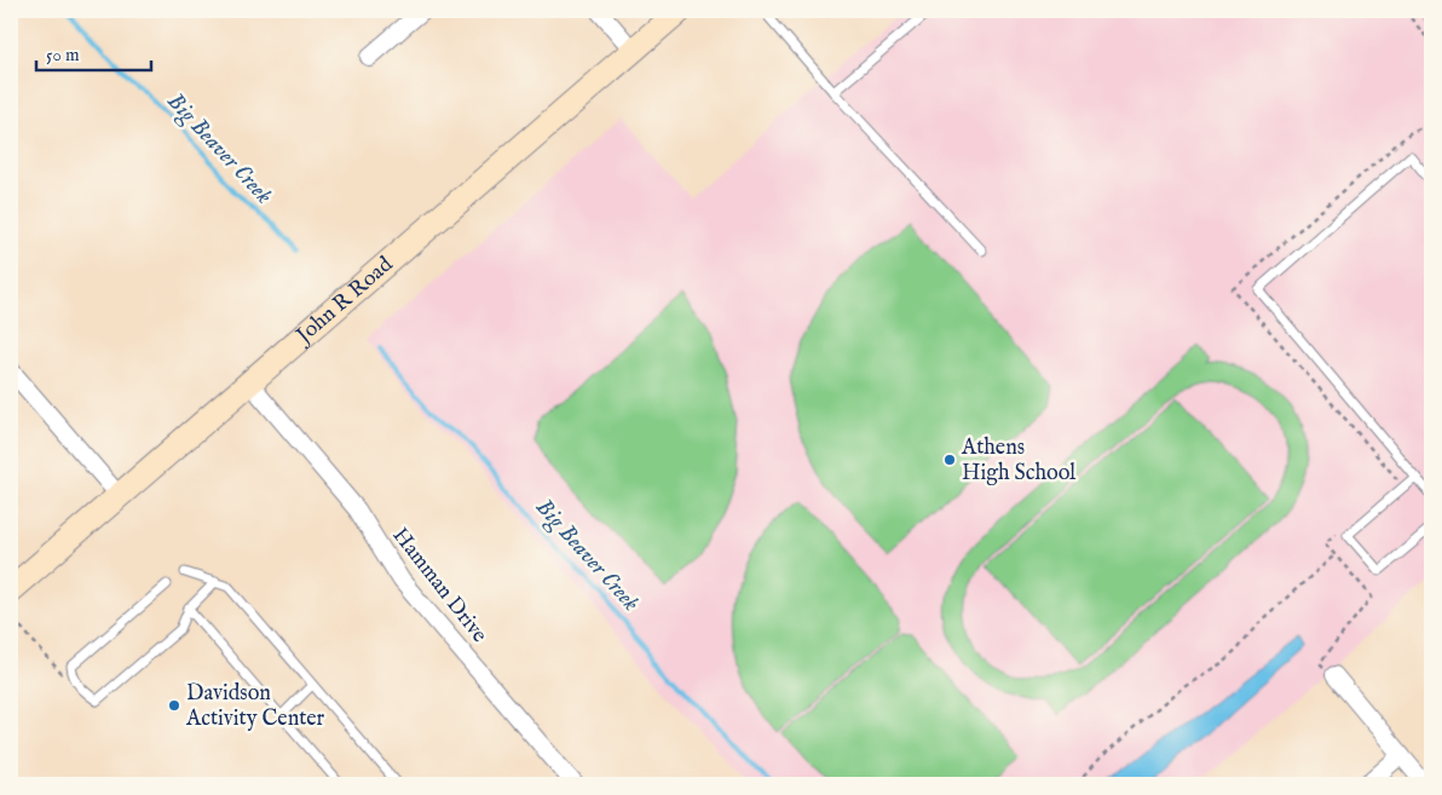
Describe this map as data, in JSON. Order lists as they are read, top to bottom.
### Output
{
  "streets": {
    "main road": ["John R Road"],
    "street": ["Hamman Drive"]
  },
  "crossings": [
    ["John R Road", "Hamman Drive"]
  ],
  "water": ["Big Beaver Creek"],
  "places": ["Athens High School", "Davidson Activity Center"],
  "scale_bar": "50 m"
}
